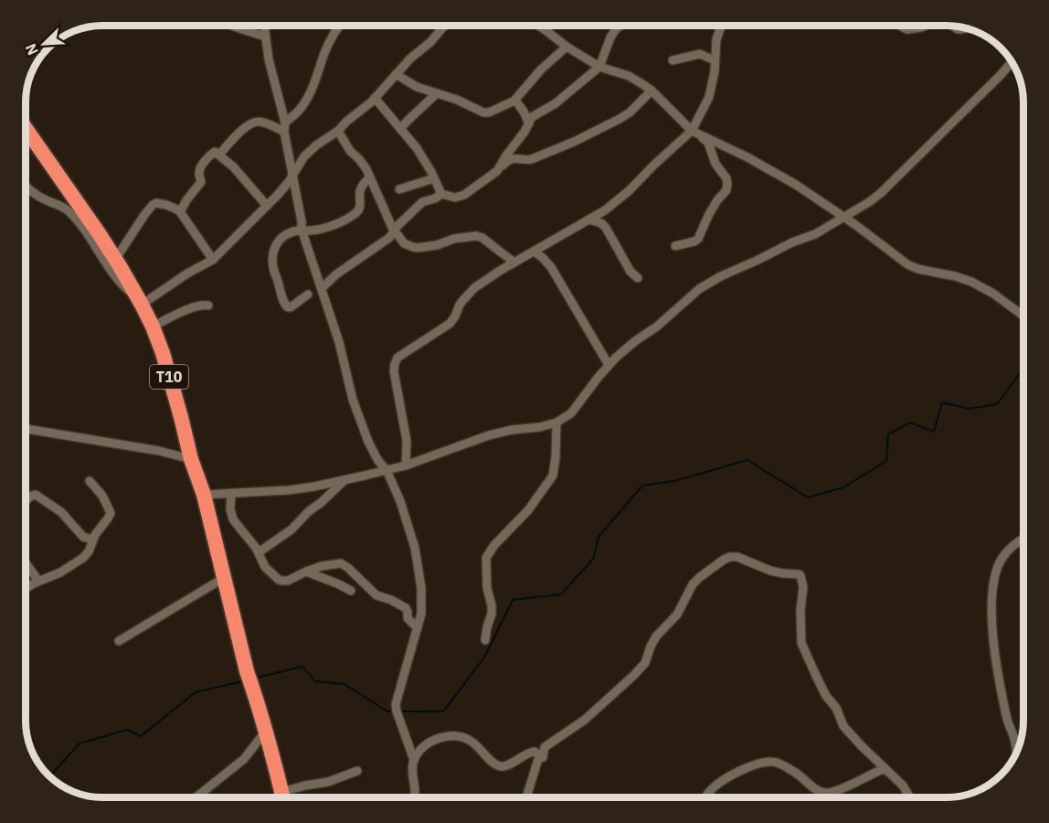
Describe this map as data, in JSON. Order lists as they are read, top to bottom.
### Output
{
  "streets": {
    "highway": ["T10"]
  },
  "north": "bottom left"
}
